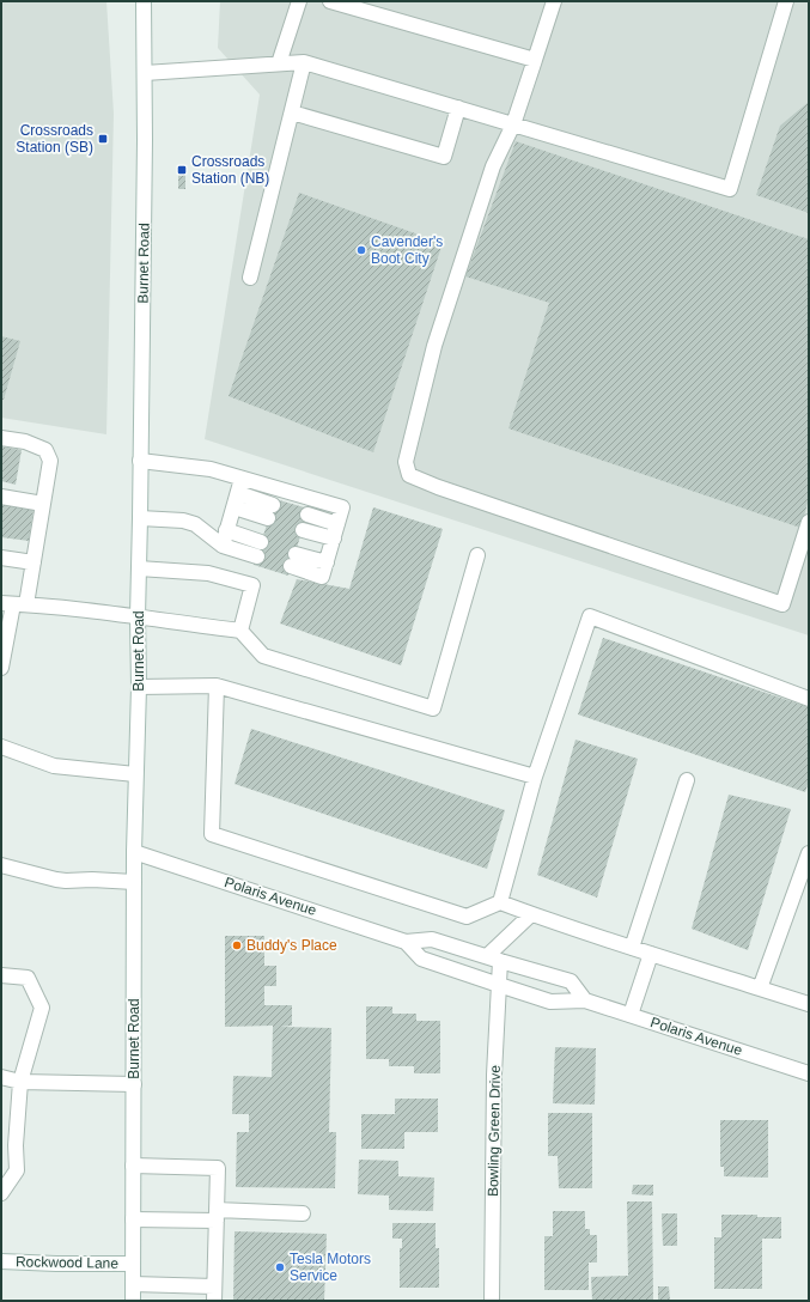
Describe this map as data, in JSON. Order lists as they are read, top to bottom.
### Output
{
  "streets": {
    "street": [
      "Burnet Road",
      "Polaris Avenue",
      "Bowling Green Drive",
      "Rockwood Lane"
    ]
  },
  "crossings": [
    ["Burnet Road", "Polaris Avenue"],
    ["Burnet Road", "Rockwood Lane"],
    ["Polaris Avenue", "Bowling Green Drive"]
  ],
  "places": {
    "transit": ["Crossroads Station (SB)", "Crossroads Station (NB)"],
    "other": ["Cavender's Boot City", "Buddy's Place", "Tesla Motors Service"]
  }
}
